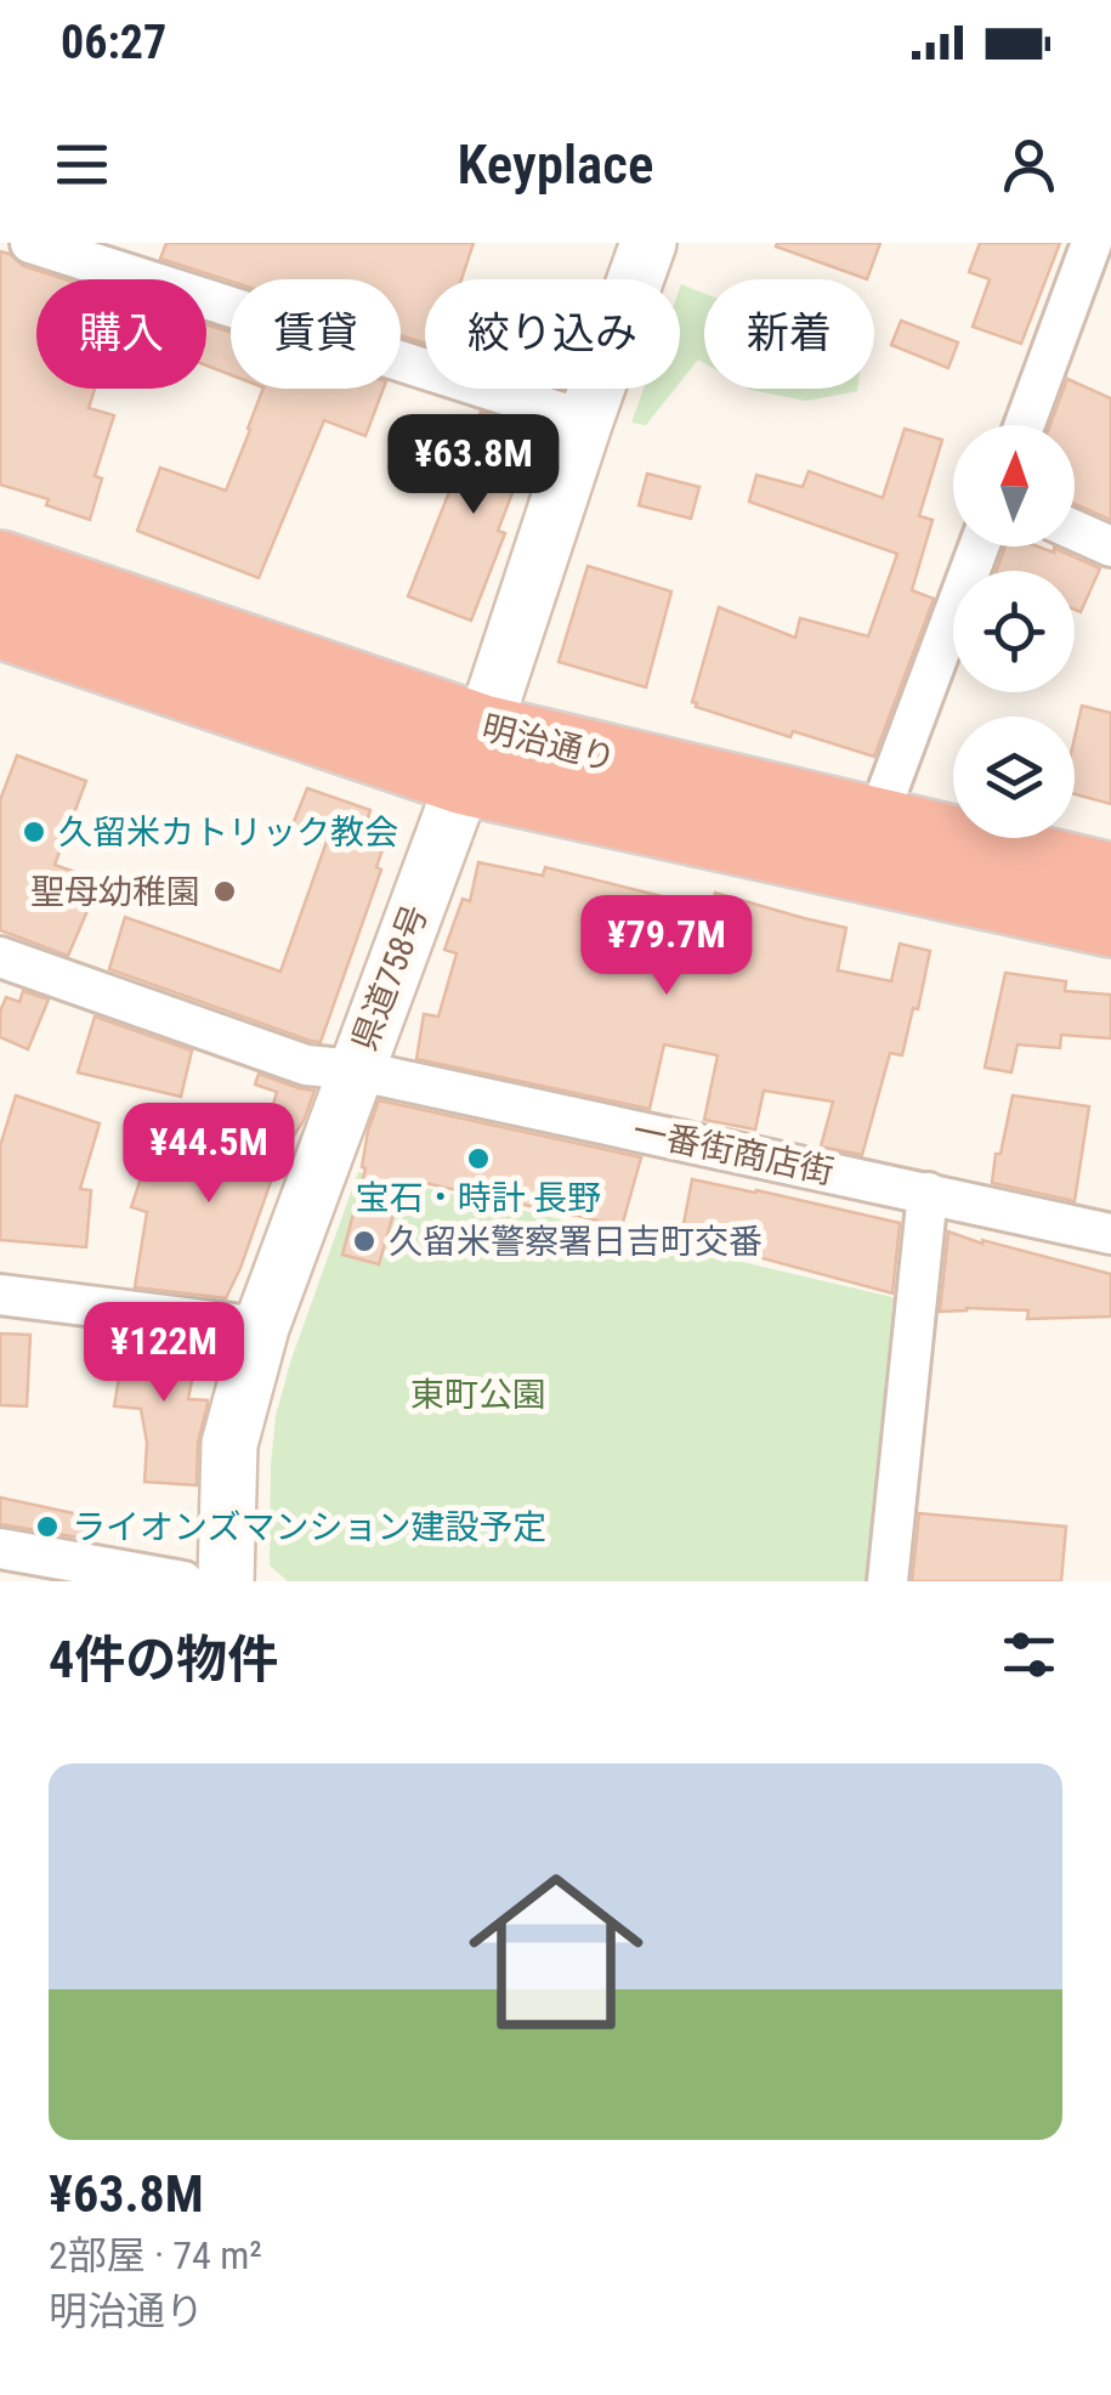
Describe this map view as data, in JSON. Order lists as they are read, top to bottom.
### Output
{
  "streets": {
    "highway": ["明治通り"],
    "main road": ["県道758号"],
    "street": ["一番街商店街"]
  },
  "crossings": [
    ["明治通り", "県道758号"],
    ["県道758号", "一番街商店街"]
  ],
  "parks": ["東町公園"],
  "places": [
    "久留米カトリック教会",
    "聖母幼稚園",
    "宝石・時計 長野",
    "久留米警察署日吉町交番",
    "ライオンズマンション建設予定"
  ],
  "north": "top",
  "page": {
    "status": "06:27",
    "header": "Keyplace",
    "chip": [
      "購入",
      "賃貸",
      "絞り込み",
      "新着"
    ],
    "price": [
      "¥63.8M",
      "¥79.7M",
      "¥44.5M",
      "¥122M"
    ],
    "heading": "4件の物件",
    "list": [
      {
        "name": "¥63.8M",
        "note": "2部屋 · 74 m² · 明治通り"
      }
    ]
  }
}
